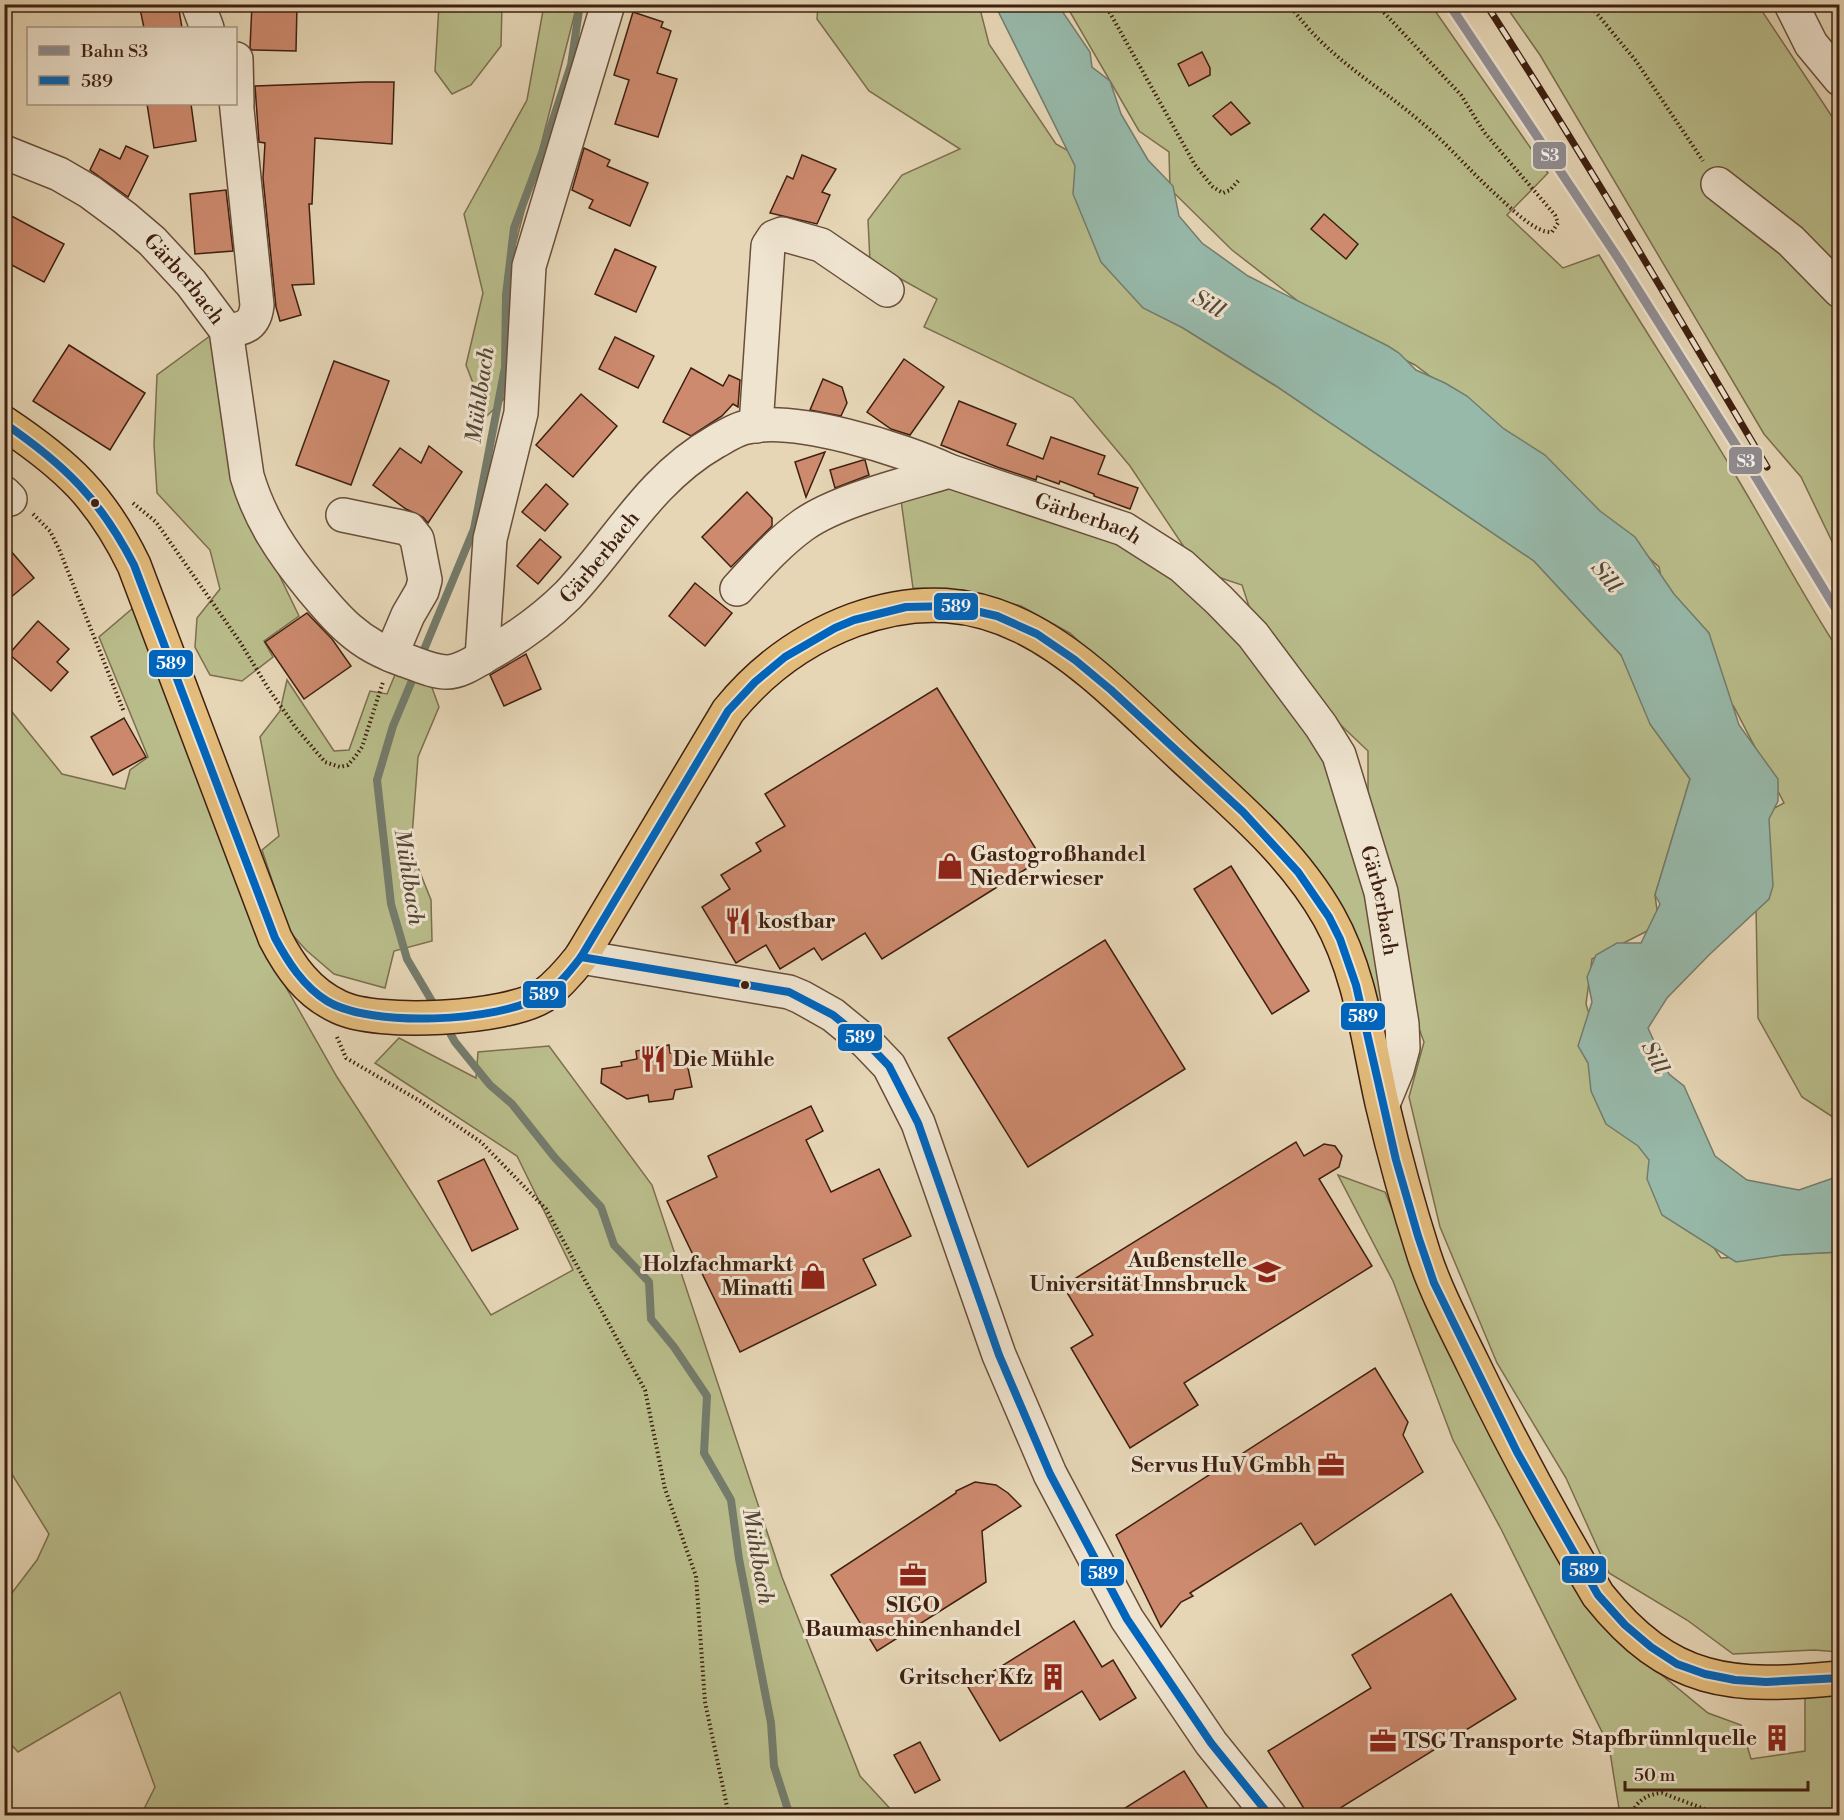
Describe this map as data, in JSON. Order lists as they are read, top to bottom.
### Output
{
  "streets": {
    "street": ["Gärberbach"]
  },
  "water": ["Sill", "Mühlbach"],
  "places": {
    "shop": ["Gastogroßhandel Niederwieser", "Holzfachmarkt Minatti"],
    "restaurant": ["kostbar", "Die Mühle"],
    "school or university": ["Außenstelle Universität Innsbruck"],
    "office": ["Servus HuV Gmbh", "SIGO Baumaschinenhandel", "TSG Transporte"],
    "building": ["Gritscher Kfz", "Stapfbrünnlquelle"]
  },
  "lines": ["rail line S3", "transit line 589"],
  "legend": ["Bahn S3", "589"],
  "scale_bar": "50 m"
}
